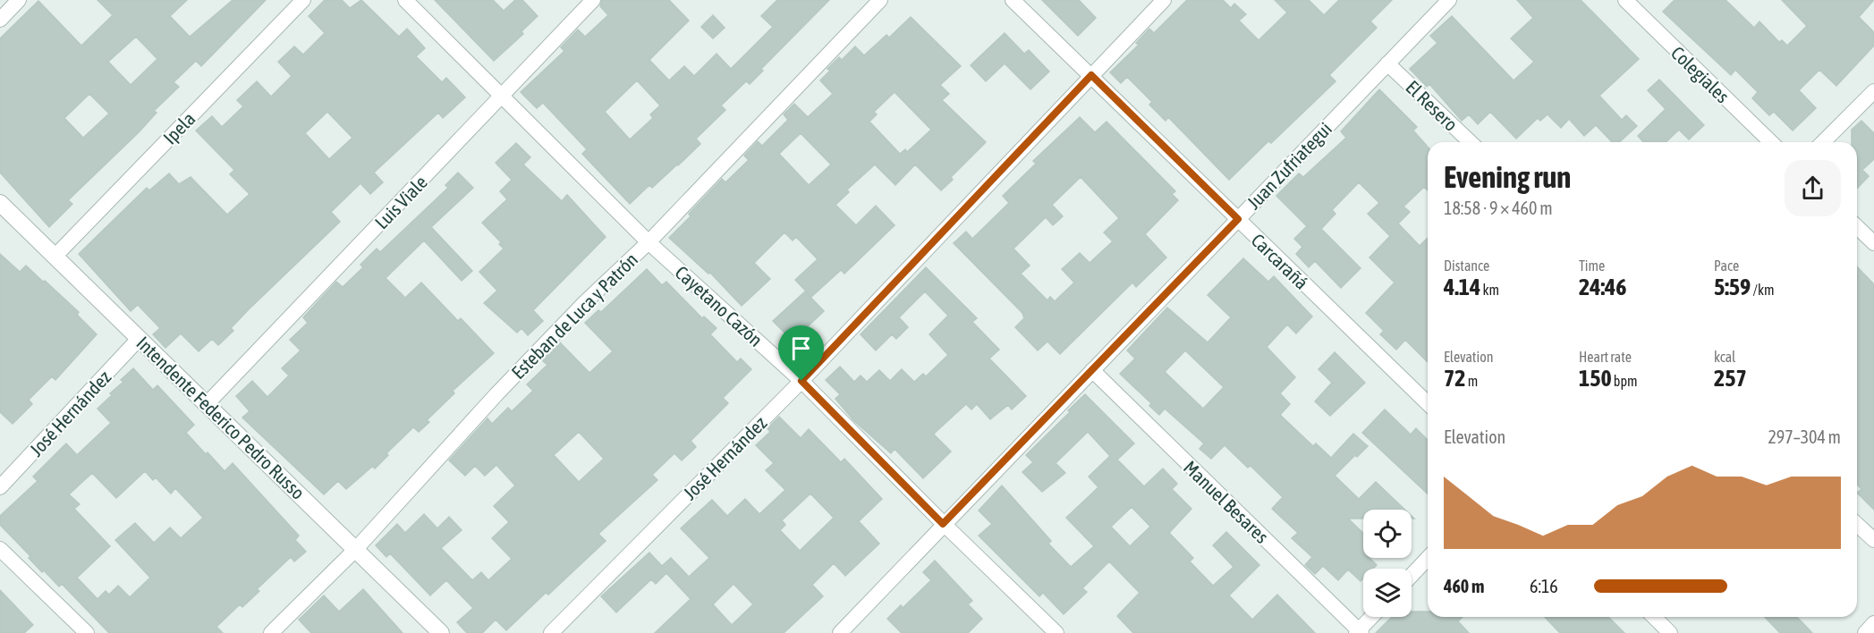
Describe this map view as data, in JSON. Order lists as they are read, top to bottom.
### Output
{
  "streets": {
    "street": [
      "Colegiales",
      "El Resero",
      "Ipela",
      "Juan Zufriategui",
      "Luis Viale",
      "Carcarañá",
      "Cayetano Cazón",
      "Esteban de Luca y Patrón",
      "José Hernández",
      "Intendente Federico Pedro Russo",
      "Manuel Besares"
    ]
  },
  "crossings": [
    ["El Resero", "Juan Zufriategui"],
    ["Ipela", "Intendente Federico Pedro Russo"],
    ["Juan Zufriategui", "Carcarañá"],
    ["Juan Zufriategui", "Cayetano Cazón"],
    ["Juan Zufriategui", "Manuel Besares"],
    ["Luis Viale", "Cayetano Cazón"],
    ["Luis Viale", "Intendente Federico Pedro Russo"],
    ["Carcarañá", "José Hernández"],
    ["Cayetano Cazón", "Esteban de Luca y Patrón"],
    ["Cayetano Cazón", "José Hernández"],
    ["Esteban de Luca y Patrón", "Intendente Federico Pedro Russo"],
    ["José Hernández", "Intendente Federico Pedro Russo"]
  ],
  "page": {
    "heading": ["Evening run", "18:58 · 9 × 460 m"],
    "stats": [
      ["Distance", "4.14 km"],
      ["Time", "24:46"],
      ["Pace", "5:59 /km"],
      ["Elevation", "72 m"],
      ["Heart rate", "150 bpm"],
      ["kcal", "257"]
    ],
    "chart": ["Elevation", "297–304 m"],
    "list": [
      {
        "name": "460 m",
        "note": "6:16"
      }
    ]
  }
}
